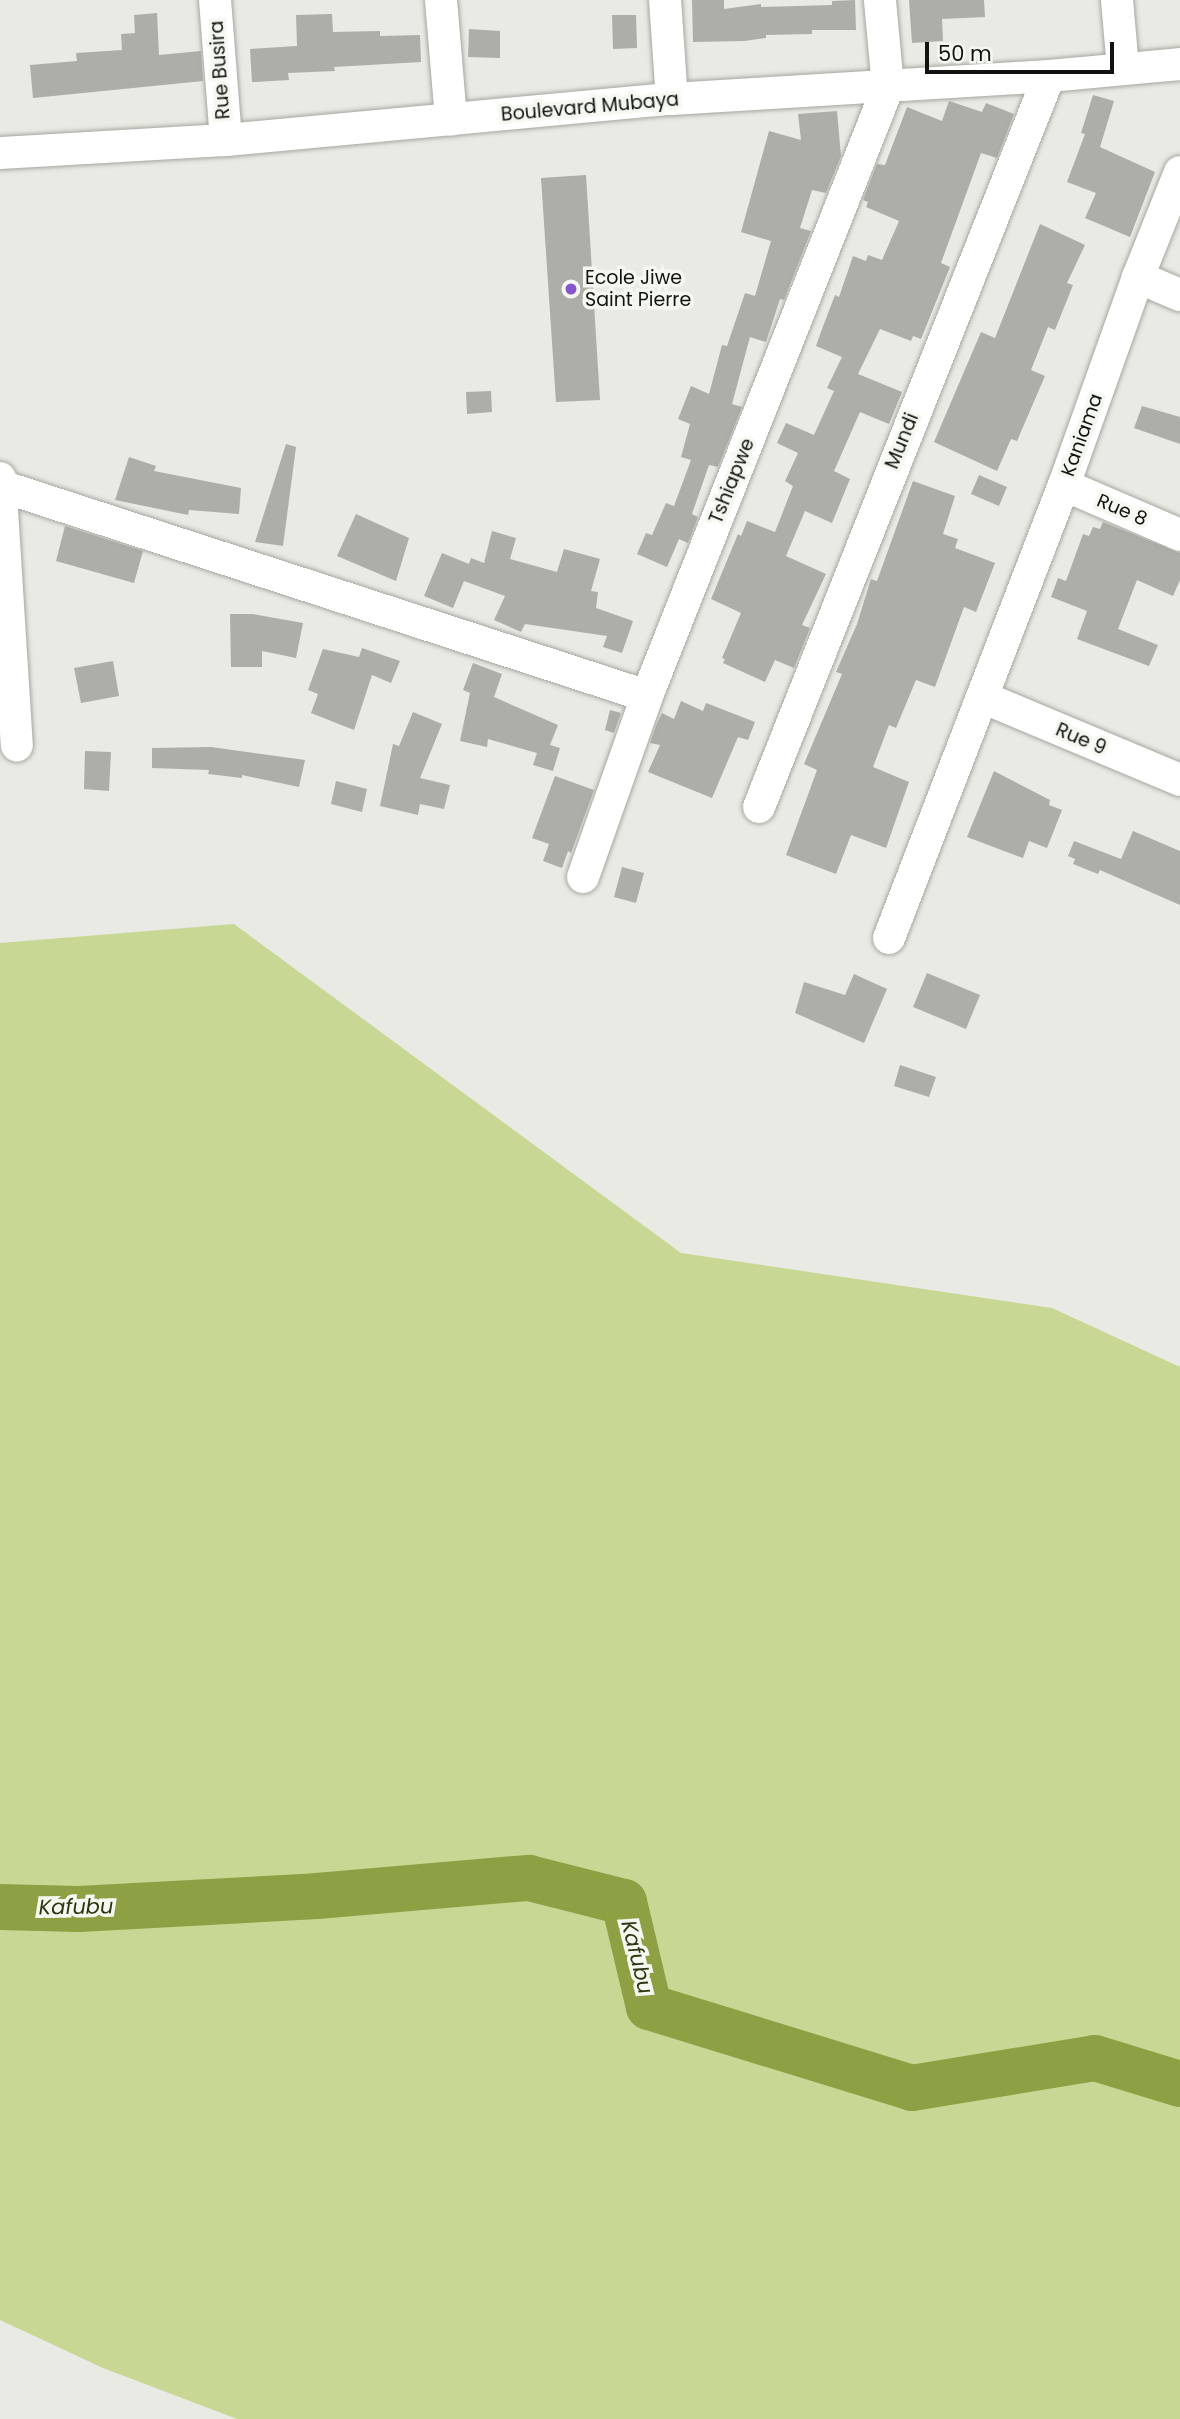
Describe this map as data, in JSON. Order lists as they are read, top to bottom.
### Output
{
  "streets": {
    "street": [
      "Rue Busira",
      "Boulevard Mubaya",
      "Kaniama",
      "Mundi",
      "Tshiapwe",
      "Rue 8",
      "Rue 9"
    ]
  },
  "crossings": [
    ["Rue Busira", "Boulevard Mubaya"],
    ["Boulevard Mubaya", "Mundi"],
    ["Boulevard Mubaya", "Tshiapwe"],
    ["Kaniama", "Rue 8"],
    ["Kaniama", "Rue 9"]
  ],
  "water": ["Kafubu"],
  "places": ["Ecole Jiwe Saint Pierre"],
  "scale_bar": "50 m"
}
